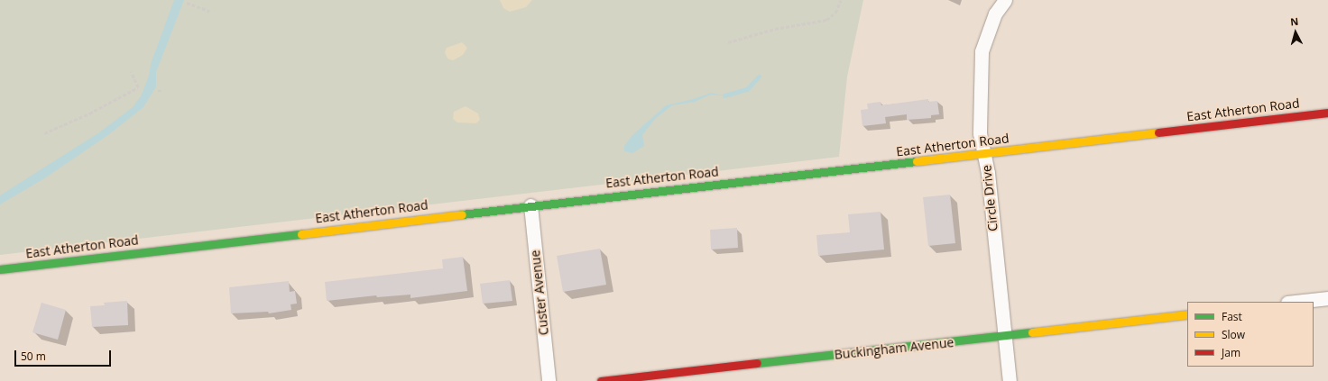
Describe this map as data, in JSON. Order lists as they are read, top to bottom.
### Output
{
  "streets": {
    "street": [
      "East Atherton Road",
      "Circle Drive",
      "Custer Avenue",
      "Buckingham Avenue"
    ]
  },
  "crossings": [
    ["East Atherton Road", "Circle Drive"],
    ["East Atherton Road", "Custer Avenue"],
    ["Circle Drive", "Buckingham Avenue"]
  ],
  "legend": ["Fast", "Slow", "Jam"],
  "scale_bar": "50 m",
  "north": "top"
}
